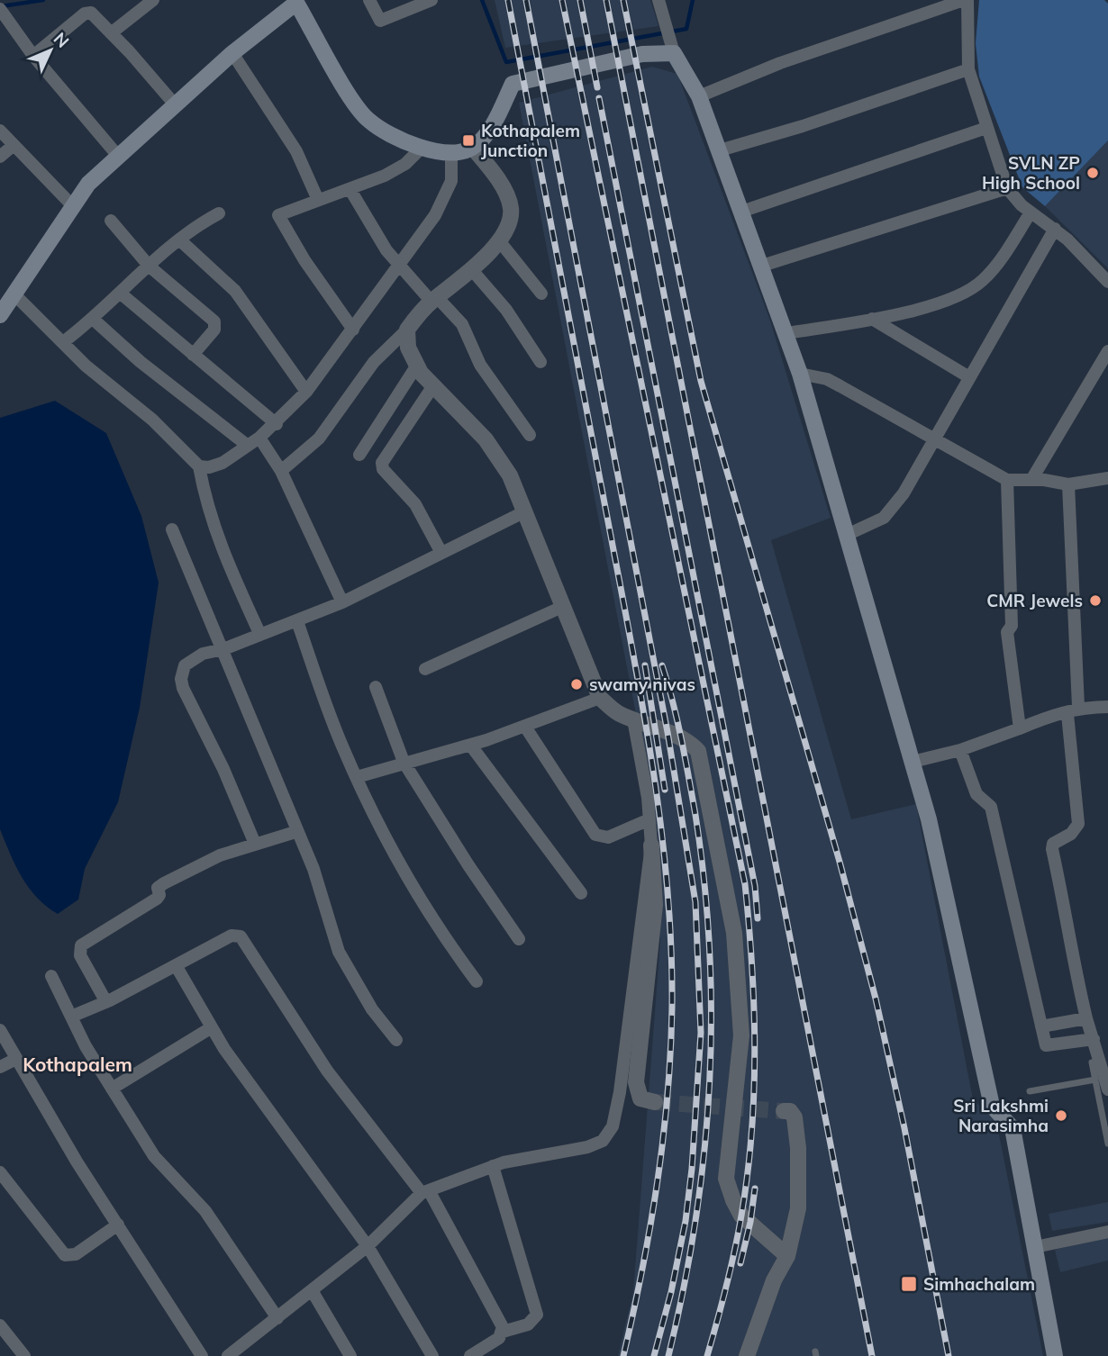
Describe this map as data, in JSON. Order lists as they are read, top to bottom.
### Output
{
  "districts": ["Kothapalem"],
  "places": {
    "transit": ["Kothapalem Junction", "Simhachalam"],
    "other": [
      "SVLN ZP High School",
      "CMR Jewels",
      "swamy nivas",
      "Sri Lakshmi Narasimha"
    ]
  },
  "north": "top right"
}
